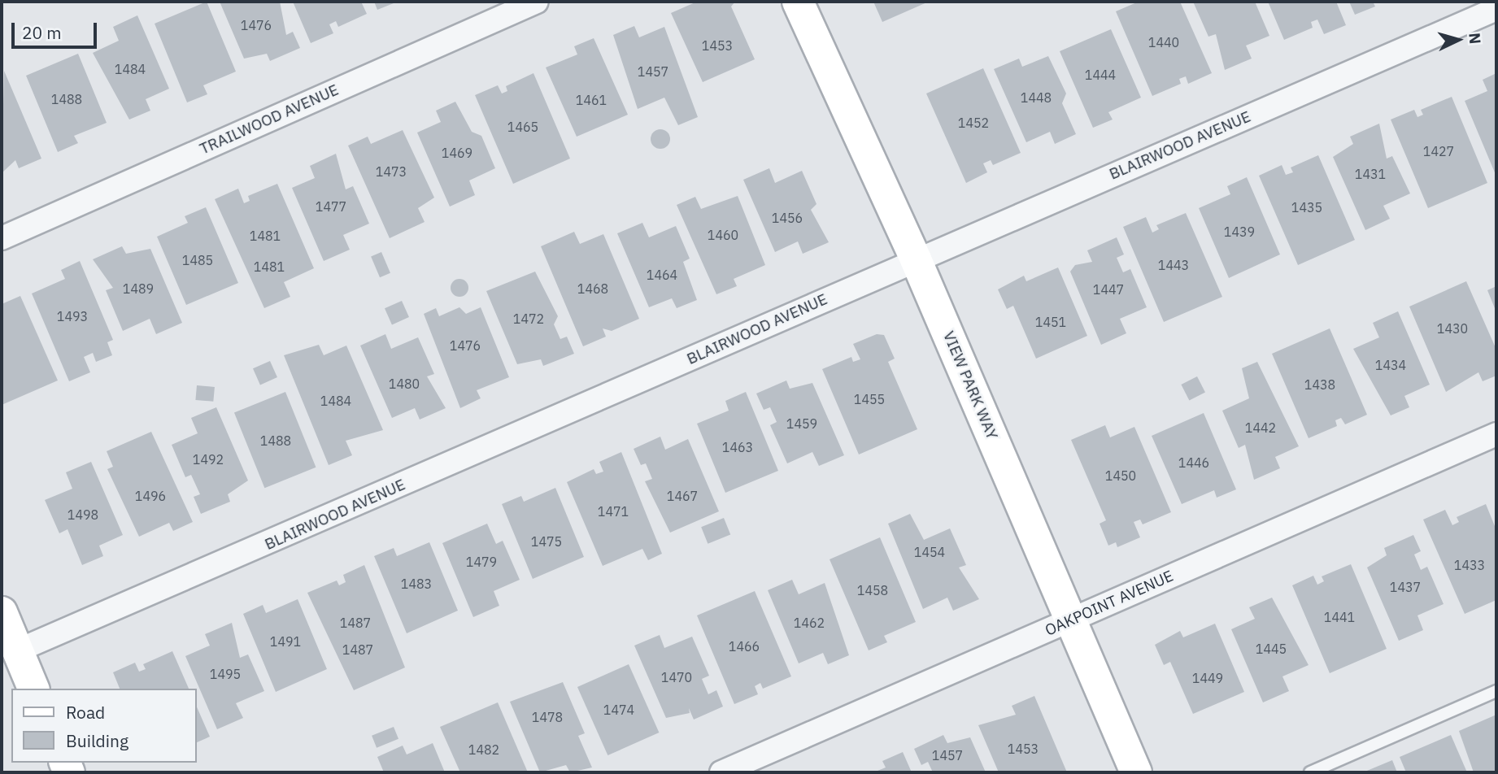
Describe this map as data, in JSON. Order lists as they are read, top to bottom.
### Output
{
  "streets": {
    "street": [
      "TRAILWOOD AVENUE",
      "BLAIRWOOD AVENUE",
      "VIEW PARK WAY",
      "OAKPOINT AVENUE"
    ]
  },
  "crossings": [
    ["BLAIRWOOD AVENUE", "VIEW PARK WAY"],
    ["VIEW PARK WAY", "OAKPOINT AVENUE"]
  ],
  "house_numbers": [
    "1476",
    "1440",
    "1453",
    "1484",
    "1457",
    "1444",
    "1448",
    "1488",
    "1461",
    "1452",
    "1465",
    "1427",
    "1469",
    "1473",
    "1431",
    "1477",
    "1435",
    "1456",
    "1439",
    "1460",
    "1481",
    "1485",
    "1443",
    "1481",
    "1464",
    "1489",
    "1468",
    "1447",
    "1493",
    "1472",
    "1451",
    "1430",
    "1476",
    "1434",
    "1480",
    "1438",
    "1455",
    "1484",
    "1459",
    "1442",
    "1488",
    "1463",
    "1492",
    "1446",
    "1450",
    "1496",
    "1467",
    "1471",
    "1498",
    "1475",
    "1454",
    "1479",
    "1433",
    "1483",
    "1437",
    "1458",
    "1441",
    "1487",
    "1462",
    "1491",
    "1466",
    "1445",
    "1487",
    "1495",
    "1470",
    "1449",
    "1474",
    "1478",
    "1453",
    "1482",
    "1457"
  ],
  "legend": ["Road", "Building"],
  "scale_bar": "20 m",
  "north": "right"
}
